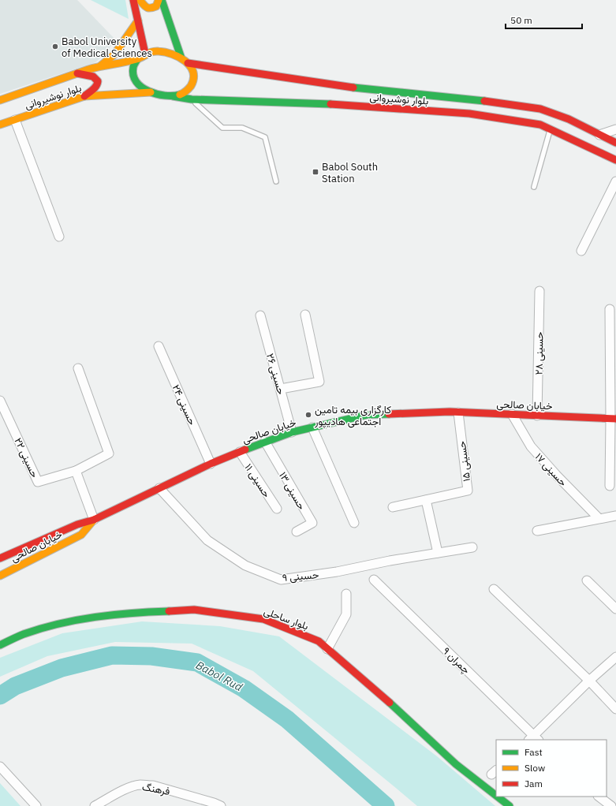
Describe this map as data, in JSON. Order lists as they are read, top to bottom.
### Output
{
  "streets": {
    "main road": ["بلوار نوشیروانی", "خيابان صالحی", "بلوار ساحلی"],
    "street": [
      "حسینی ۲۸",
      "حسینی ۲۶",
      "حسینی ۲۴",
      "حسینی ۲۲",
      "حسینی ۱۵",
      "حسینی ۱۷",
      "حسینی ۱۱",
      "حسینی ۱۳",
      "حسینی ٩",
      "چمران ۹",
      "فرهنگ"
    ]
  },
  "crossings": [
    ["حسینی ۲۸", "خيابان صالحی"],
    ["حسینی ۲۶", "خيابان صالحی"],
    ["حسینی ۲۴", "خيابان صالحی"],
    ["خيابان صالحی", "حسینی ۱۵"],
    ["خيابان صالحی", "حسینی ۱۷"],
    ["خيابان صالحی", "حسینی ۱۱"],
    ["خيابان صالحی", "حسینی ۱۳"],
    ["خيابان صالحی", "حسینی ٩"]
  ],
  "water": ["Babol Rud"],
  "places": {
    "other": ["Babol University of Medical Sciences", "کارگزاری بیمه تامین اجتماعی هادیپور"],
    "transit": ["Babol South Station"]
  },
  "legend": ["Fast", "Slow", "Jam"],
  "scale_bar": "50 m"
}
